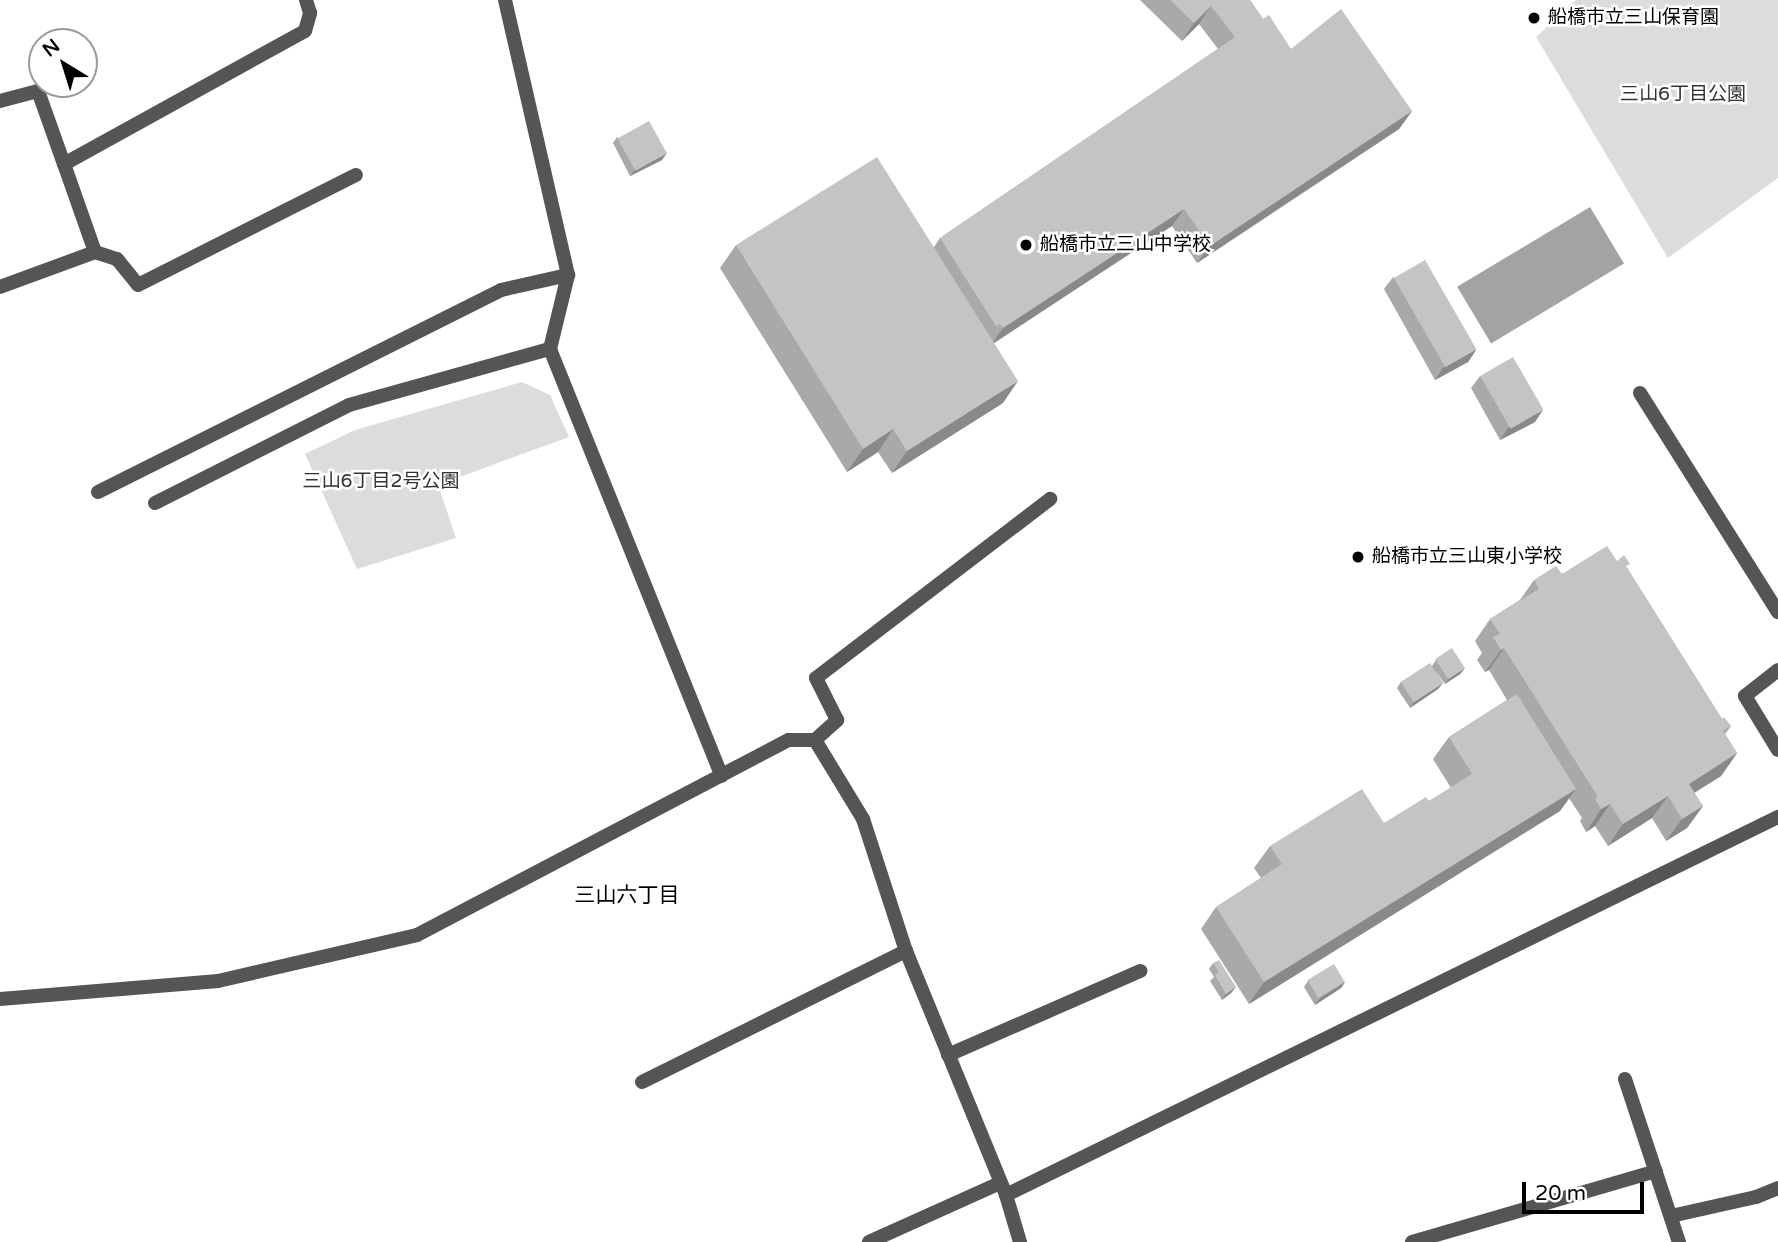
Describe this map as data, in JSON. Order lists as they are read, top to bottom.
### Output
{
  "districts": ["三山六丁目"],
  "parks": ["三山6丁目公園", "三山6丁目2号公園"],
  "places": ["船橋市立三山保育園", "船橋市立三山中学校", "船橋市立三山東小学校"],
  "scale_bar": "20 m",
  "north": "top left"
}
